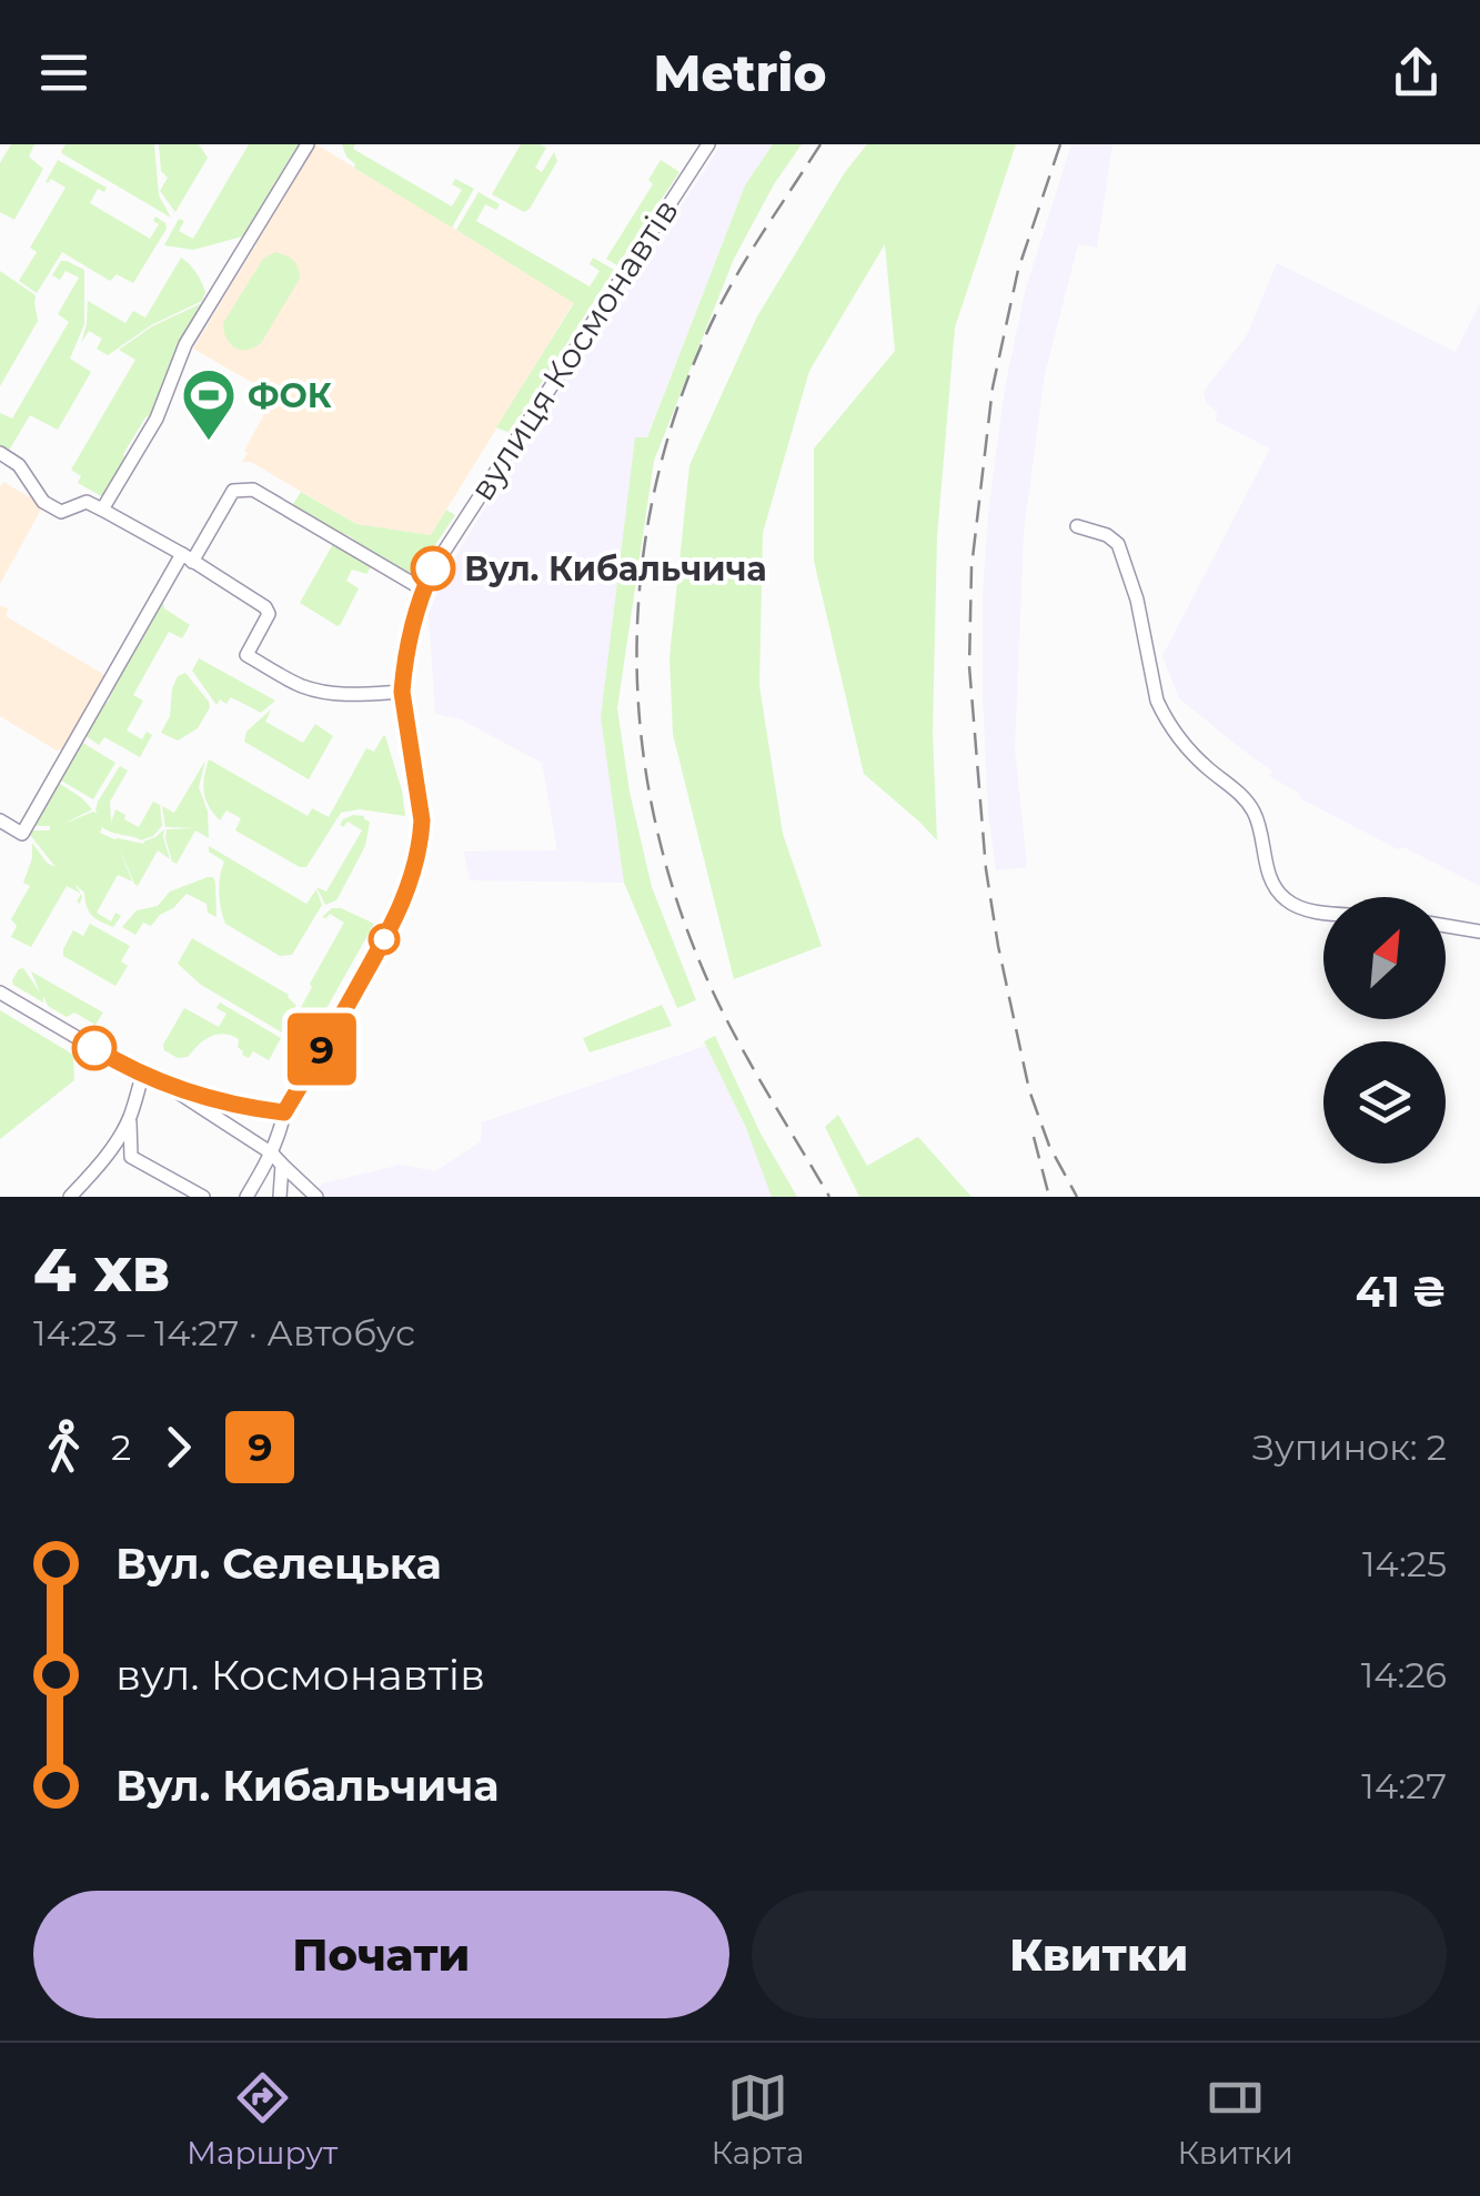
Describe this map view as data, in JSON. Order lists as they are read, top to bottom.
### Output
{
  "streets": {
    "street": ["вулиця Космонавтів"]
  },
  "places": {
    "sports": ["ФОК"],
    "other": ["Вул. Кибальчича"]
  },
  "lines": ["bus line 9"],
  "north": "top right",
  "page": {
    "header": "Metrio",
    "on_map": "9",
    "heading": ["4 хв", "14:23 – 14:27 · Автобус", "41 ₴"],
    "legs": ["2", "9", "Зупинок: 2"],
    "list": [
      {
        "name": "Вул. Селецька",
        "value": "14:25"
      },
      {
        "name": "вул. Космонавтів",
        "value": "14:26"
      },
      {
        "name": "Вул. Кибальчича",
        "value": "14:27"
      }
    ],
    "buttons": ["Почати", "Квитки"],
    "tabs": ["Маршрут", "Карта", "Квитки"]
  }
}
